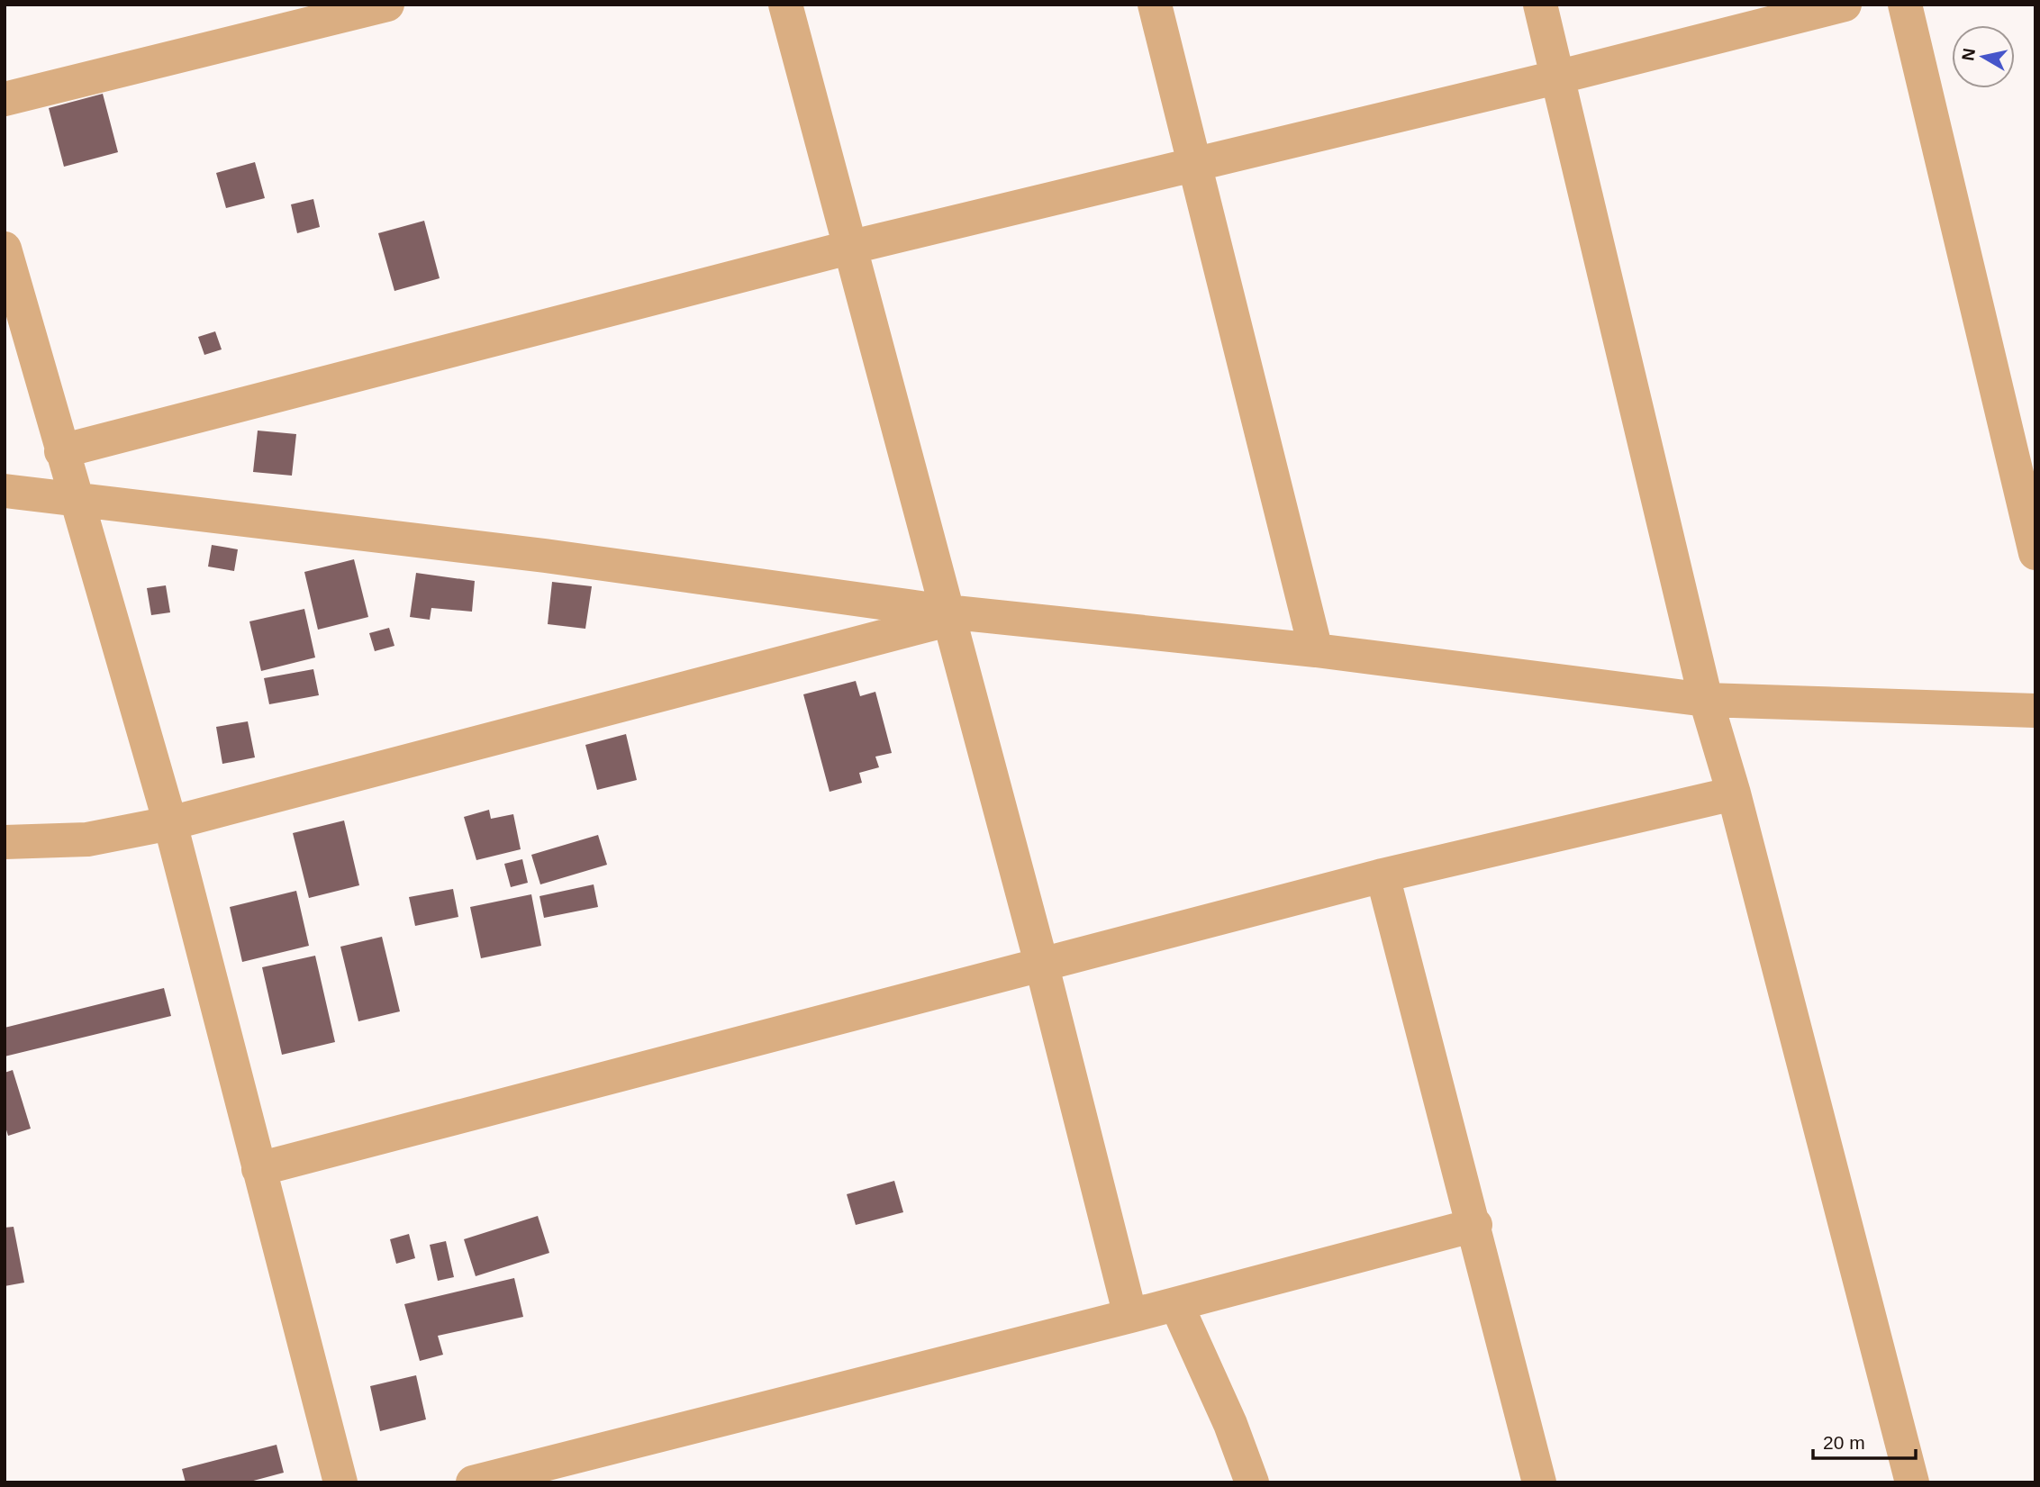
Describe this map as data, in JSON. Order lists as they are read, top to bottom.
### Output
{
  "scale_bar": "20 m",
  "north": "left"
}
